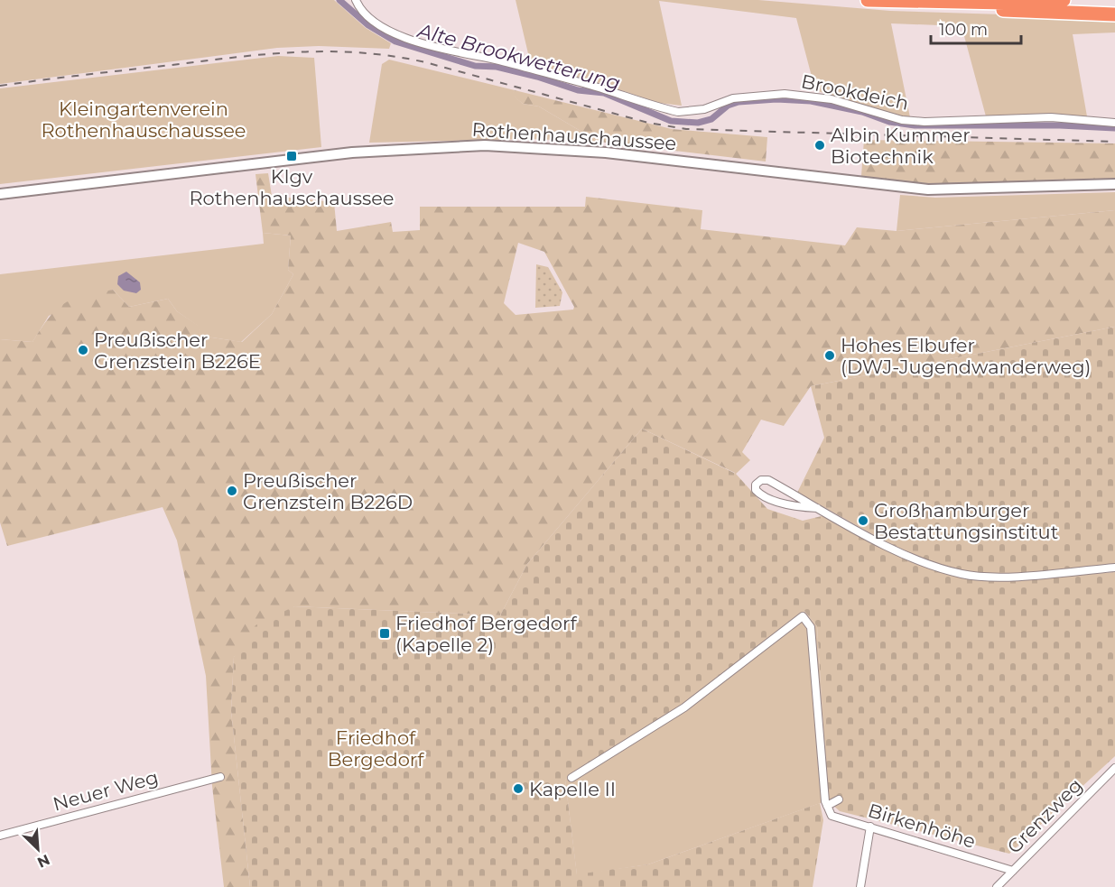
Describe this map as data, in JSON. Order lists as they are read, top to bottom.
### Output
{
  "streets": {
    "main road": ["Rothenhauschaussee"],
    "street": [
      "Brookdeich",
      "Neuer Weg",
      "Grenzweg",
      "Birkenhöhe"
    ]
  },
  "crossings": [
    ["Grenzweg", "Birkenhöhe"]
  ],
  "water": ["Alte Brookwetterung"],
  "parks": ["Kleingartenverein Rothenhauschaussee", "Friedhof Bergedorf"],
  "places": {
    "other": [
      "Albin Kummer Biotechnik",
      "Preußischer Grenzstein B226E",
      "Hohes Elbufer (DWJ-Jugendwanderweg)",
      "Preußischer Grenzstein B226D",
      "Großhamburger Bestattungsinstitut",
      "Kapelle II"
    ],
    "transit": ["Klgv Rothenhauschaussee", "Friedhof Bergedorf (Kapelle 2)"]
  },
  "scale_bar": "100 m",
  "north": "bottom right"
}
